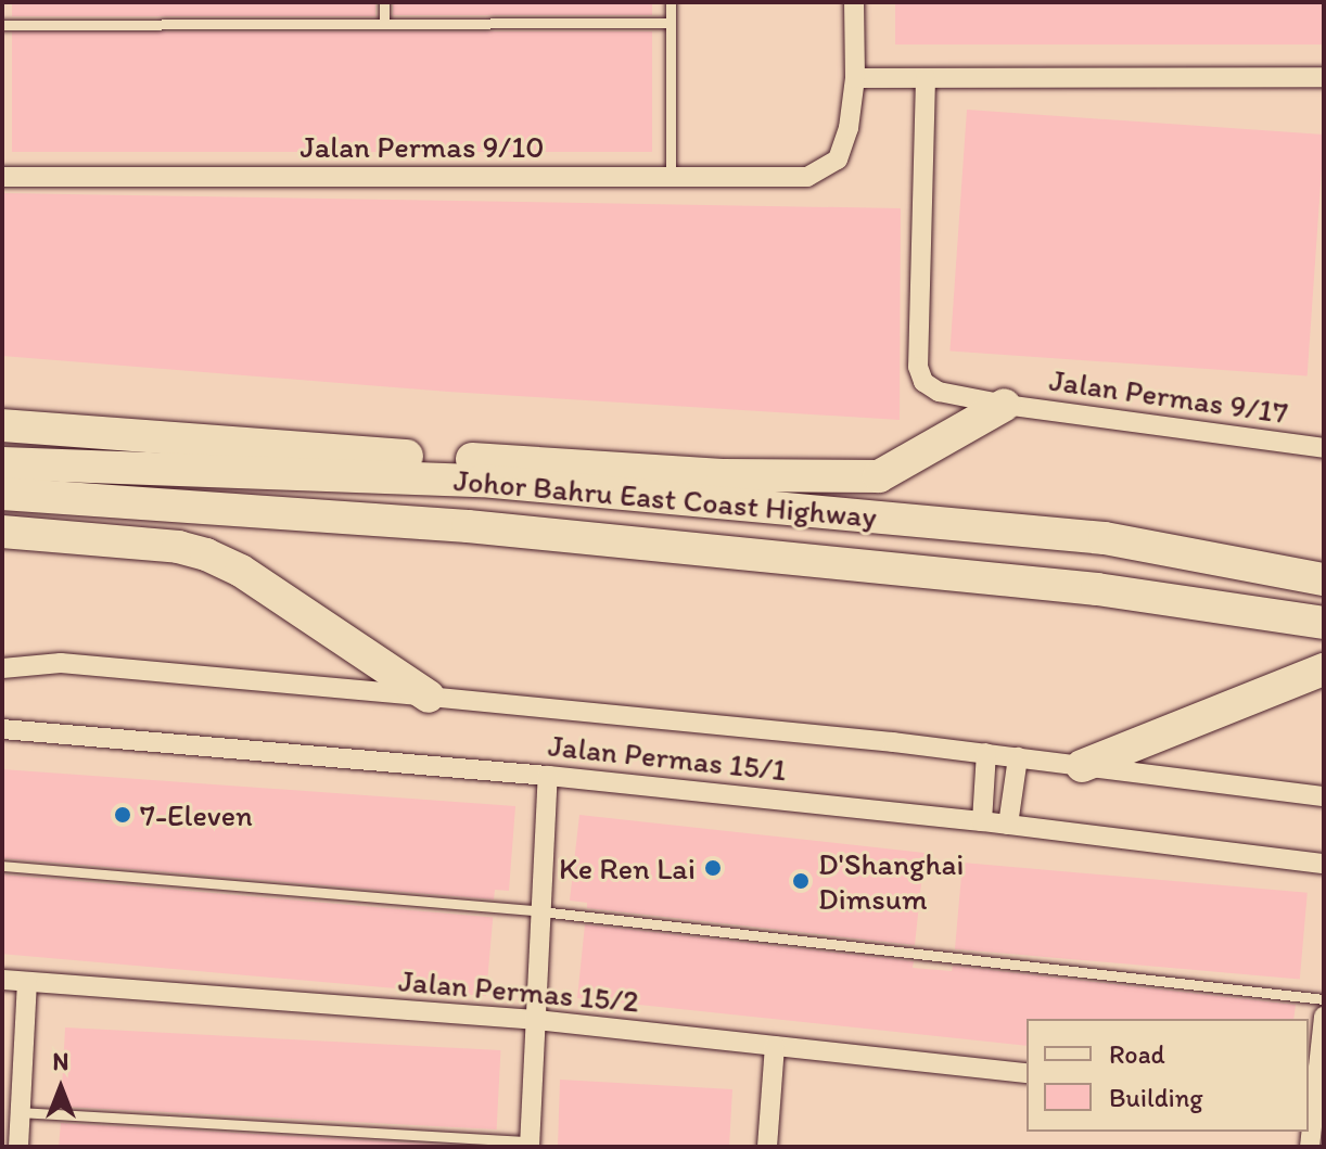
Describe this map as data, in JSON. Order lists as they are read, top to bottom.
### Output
{
  "streets": {
    "highway": ["Johor Bahru East Coast Highway"],
    "street": [
      "Jalan Permas 9/10",
      "Jalan Permas 9/17",
      "Jalan Permas 15/1",
      "Jalan Permas 15/2"
    ]
  },
  "places": ["7-Eleven", "Ke Ren Lai", "D'Shanghai Dimsum"],
  "legend": ["Road", "Building"],
  "north": "top"
}
